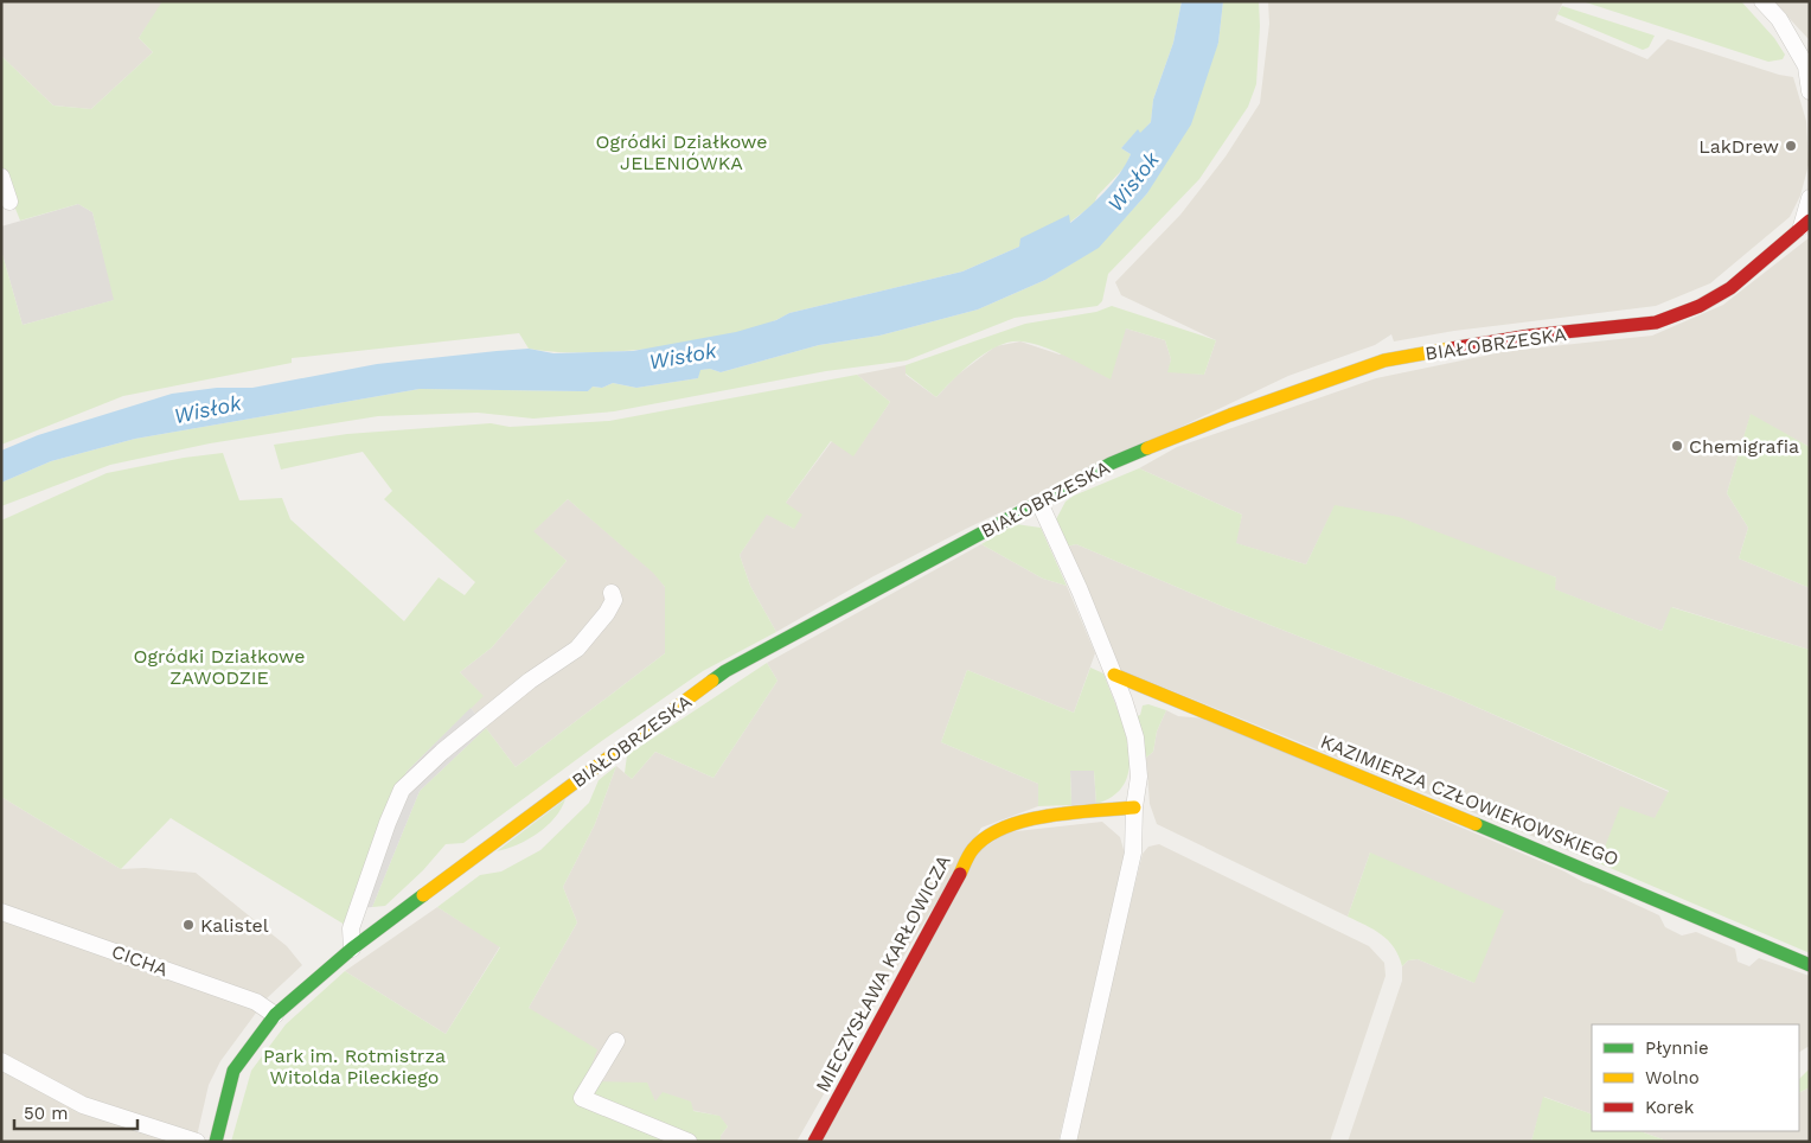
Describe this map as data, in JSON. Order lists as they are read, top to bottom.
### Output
{
  "streets": {
    "street": [
      "BIAŁOBRZESKA",
      "KAZIMIERZA CZŁOWIEKOWSKIEGO",
      "CICHA",
      "MIECZYSŁAWA KARŁOWICZA"
    ]
  },
  "crossings": [
    ["BIAŁOBRZESKA", "CICHA"]
  ],
  "water": ["Wisłok"],
  "parks": ["Ogródki Działkowe JELENIÓWKA", "Ogródki Działkowe ZAWODZIE", "Park im. Rotmistrza Witolda Pileckiego"],
  "places": ["LakDrew", "Chemigrafia", "Kalistel"],
  "legend": ["Płynnie", "Wolno", "Korek"],
  "scale_bar": "50 m"
}
